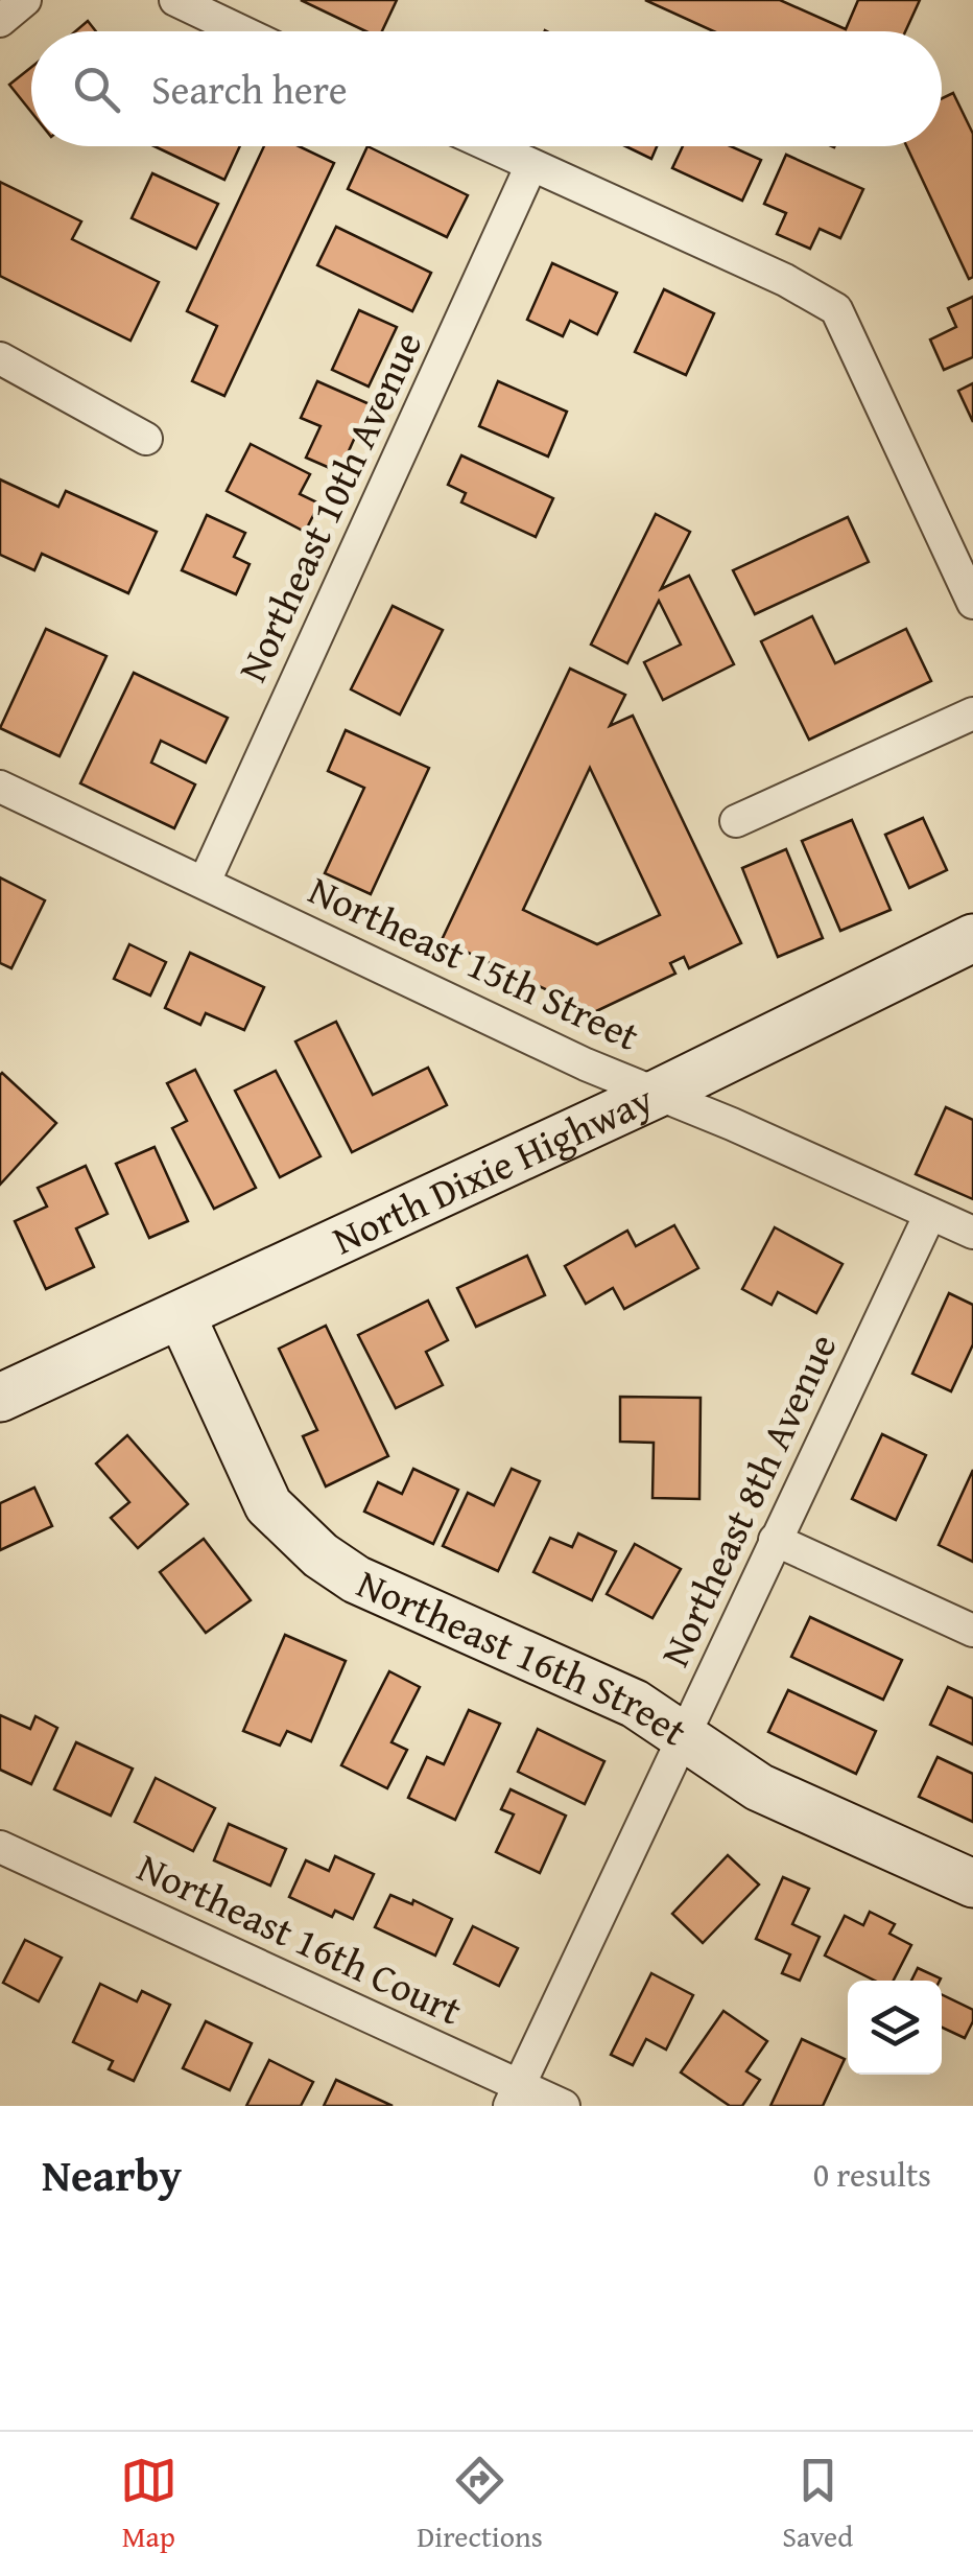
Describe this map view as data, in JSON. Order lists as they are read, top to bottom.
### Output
{
  "streets": {
    "street": [
      "Northeast 10th Avenue",
      "Northeast 15th Street",
      "North Dixie Highway",
      "Northeast 8th Avenue",
      "Northeast 16th Street",
      "Northeast 16th Court"
    ]
  },
  "crossings": [
    ["Northeast 10th Avenue", "Northeast 15th Street"],
    ["Northeast 15th Street", "North Dixie Highway"],
    ["Northeast 15th Street", "Northeast 8th Avenue"],
    ["North Dixie Highway", "Northeast 16th Street"],
    ["Northeast 8th Avenue", "Northeast 16th Street"],
    ["Northeast 8th Avenue", "Northeast 16th Court"]
  ],
  "page": {
    "search": "Search here",
    "heading": ["Nearby", "0 results"],
    "nav": ["Map", "Directions", "Saved"]
  }
}
